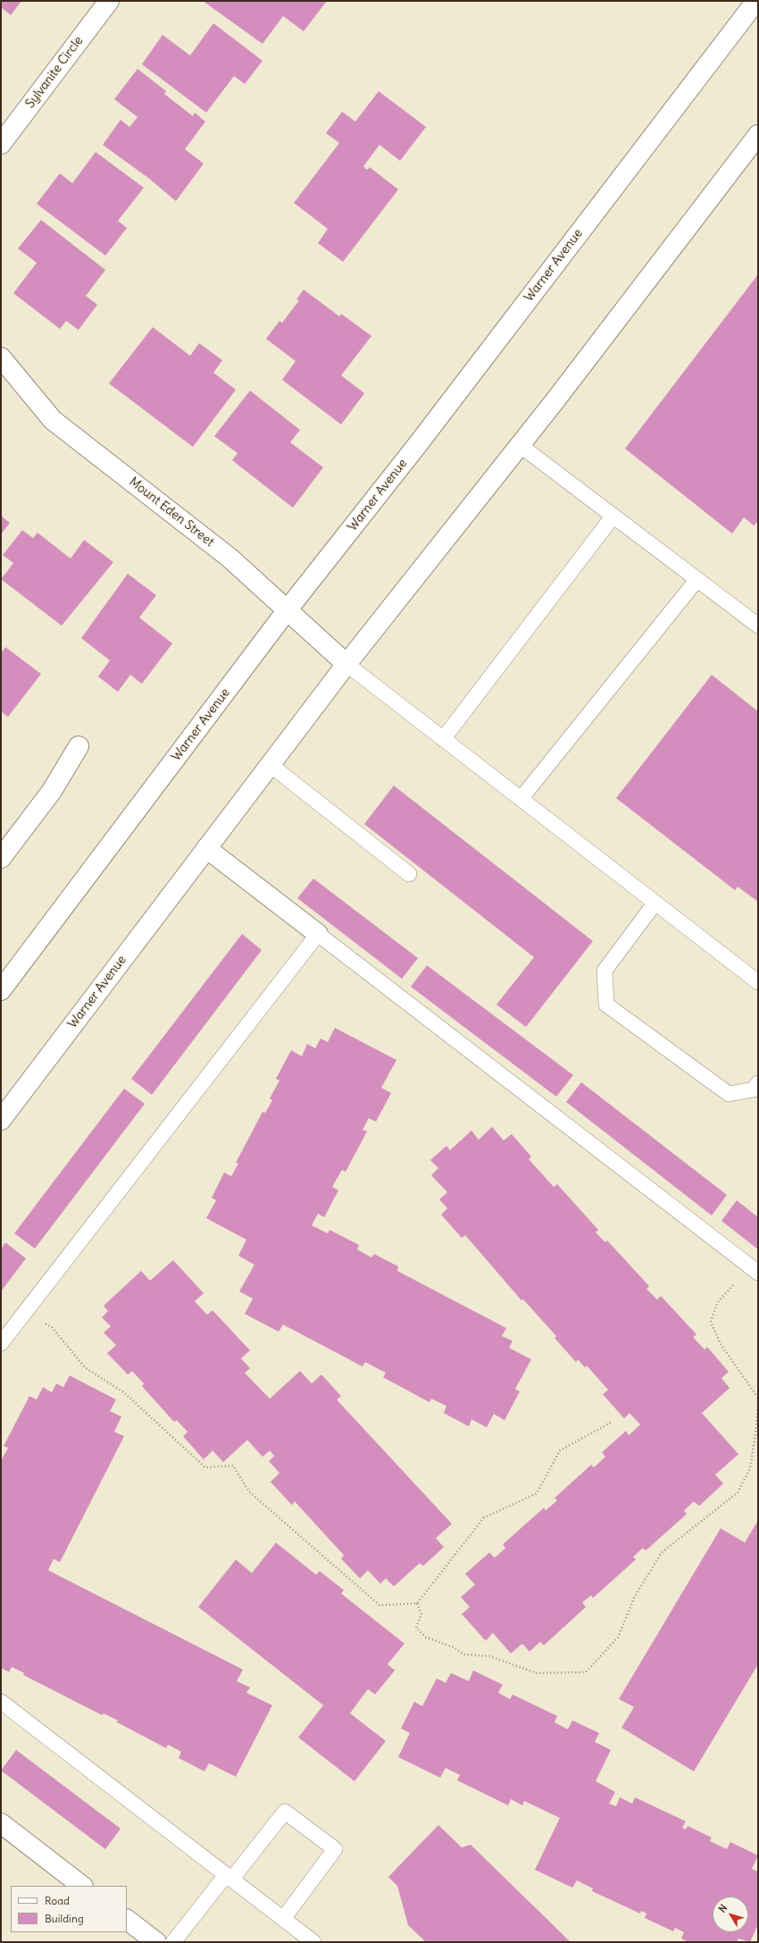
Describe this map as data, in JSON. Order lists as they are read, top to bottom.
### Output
{
  "streets": {
    "main road": ["Sylvanite Circle", "Warner Avenue", "Mount Eden Street"]
  },
  "crossings": [
    ["Warner Avenue", "Mount Eden Street"]
  ],
  "legend": ["Road", "Building"],
  "north": "top left"
}
